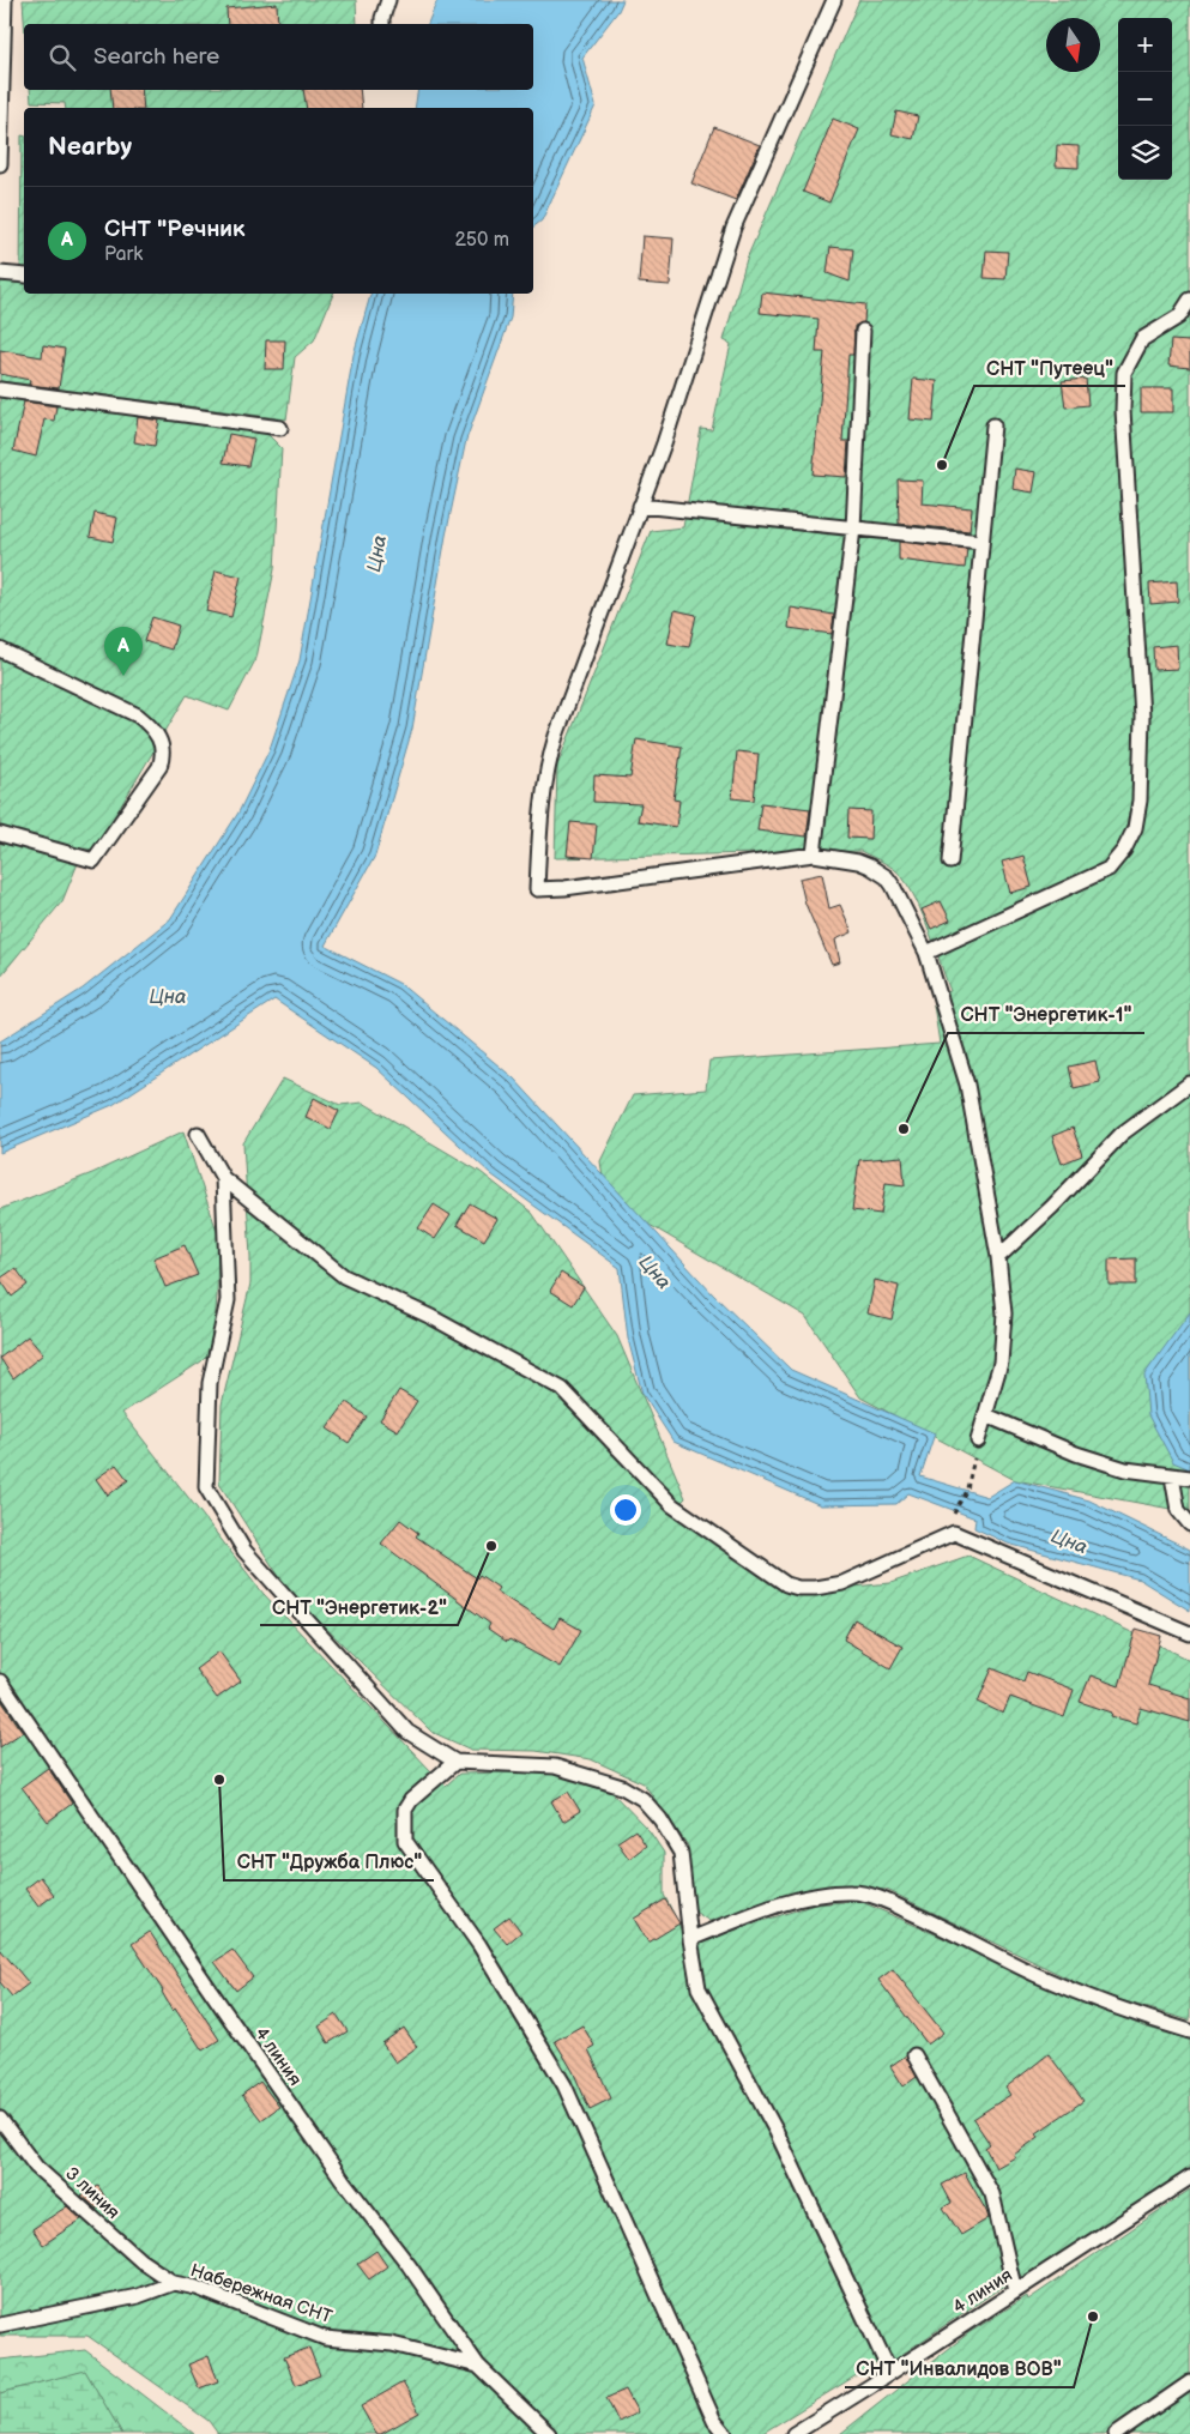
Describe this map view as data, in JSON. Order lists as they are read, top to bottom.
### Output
{
  "streets": {
    "lane": ["4 линия", "3 линия", "Набережная СНТ"]
  },
  "crossings": [
    ["4 линия", "Набережная СНТ"],
    ["3 линия", "Набережная СНТ"]
  ],
  "water": ["Цна"],
  "places": [
    "СНТ \"Путеец\"",
    "СНТ \"Энергетик-1\"",
    "СНТ \"Энергетик-2\"",
    "СНТ \"Дружба Плюс\"",
    "СНТ \"Инвалидов ВОВ\""
  ],
  "north": "bottom",
  "page": {
    "map_buttons": ["+", "−"],
    "search": "Search here",
    "heading": "Nearby",
    "list": [
      {
        "mark": "A",
        "name": "СНТ \"Речник",
        "note": "Park",
        "value": "250 m"
      }
    ],
    "pins": "A"
  }
}
